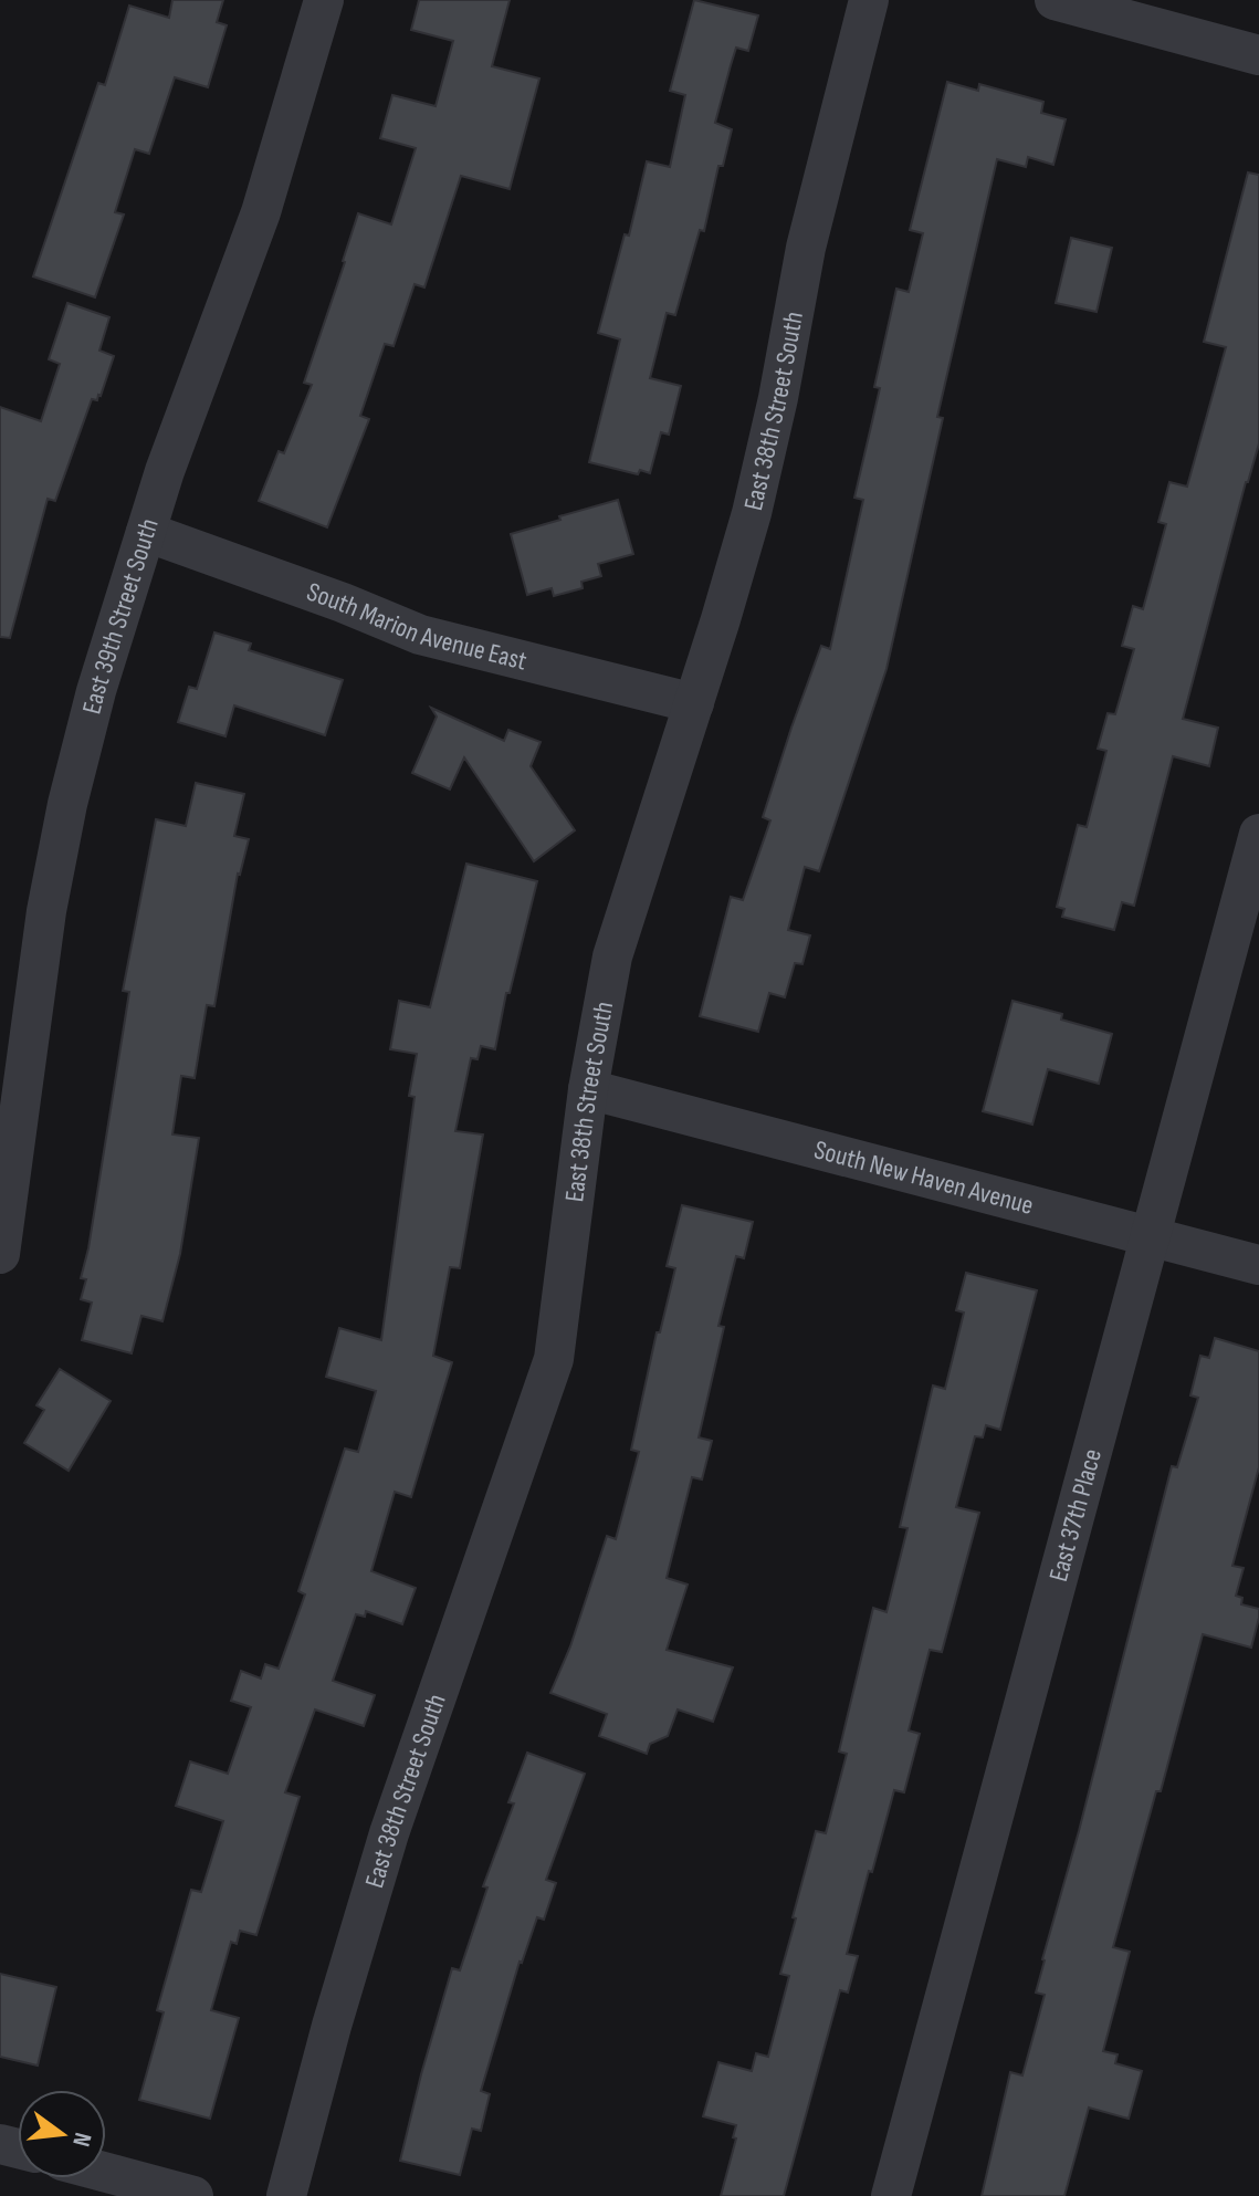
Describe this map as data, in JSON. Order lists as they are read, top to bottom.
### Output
{
  "streets": {
    "street": [
      "East 38th Street South",
      "East 39th Street South",
      "South Marion Avenue East",
      "South New Haven Avenue",
      "East 37th Place"
    ]
  },
  "crossings": [
    ["East 38th Street South", "South Marion Avenue East"],
    ["East 38th Street South", "South New Haven Avenue"],
    ["East 39th Street South", "South Marion Avenue East"],
    ["South New Haven Avenue", "East 37th Place"]
  ],
  "north": "right"
}
